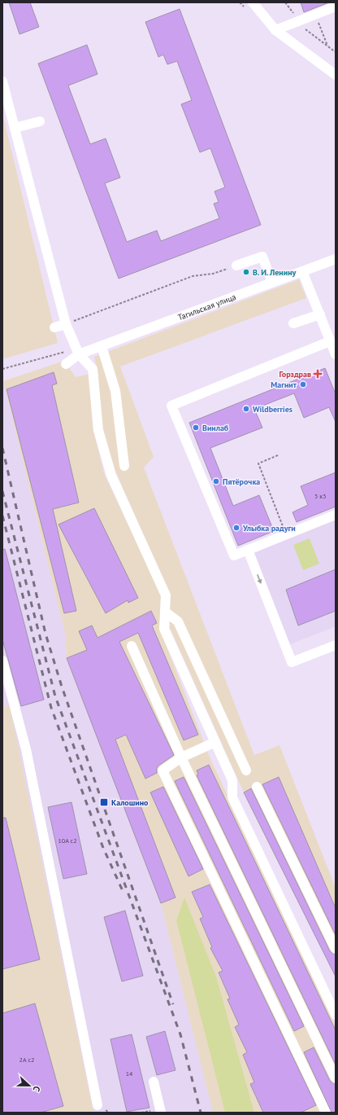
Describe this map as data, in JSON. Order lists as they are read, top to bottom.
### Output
{
  "streets": {
    "street": ["Тагильская улица"]
  },
  "places": {
    "other": [
      "В. И. Ленину",
      "Магнит",
      "Wildberries",
      "Винлаб",
      "Пятёрочка",
      "Улыбка радуги"
    ],
    "health": ["Горздрав"],
    "transit": ["Калошино"]
  },
  "house_numbers": [
    "3 к3",
    "10А с2",
    "2А с2",
    "14"
  ],
  "north": "right"
}
